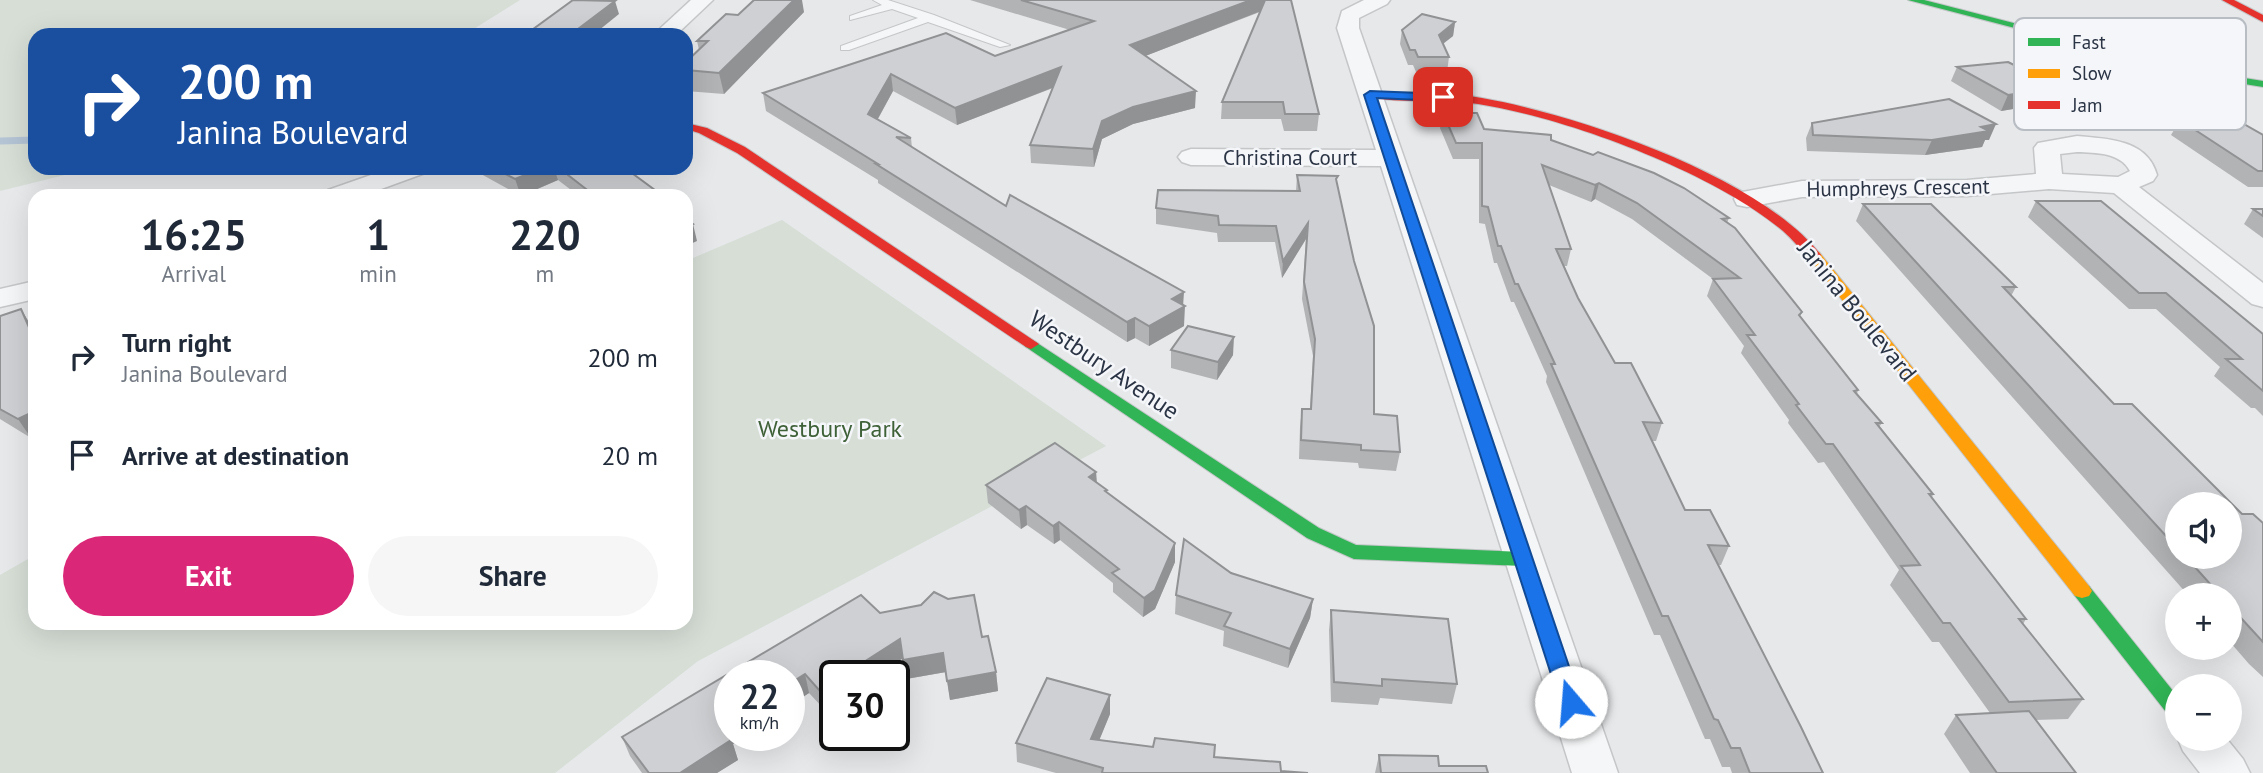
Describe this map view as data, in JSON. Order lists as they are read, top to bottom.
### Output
{
  "streets": {
    "main road": ["Janina Boulevard", "Westbury Avenue"],
    "street": ["Christina Court", "Humphreys Crescent"]
  },
  "crossings": [
    ["Humphreys Crescent", "Janina Boulevard"]
  ],
  "parks": ["Westbury Park"],
  "legend": ["Fast", "Slow", "Jam"],
  "page": {
    "turn": ["200 m", "Janina Boulevard"],
    "eta": [
      "16:25",
      "Arrival",
      "1",
      "min",
      "220",
      "m"
    ],
    "list": [
      {
        "name": "Turn right",
        "note": "Janina Boulevard",
        "value": "200 m"
      },
      {
        "name": "Arrive at destination",
        "value": "20 m"
      }
    ],
    "map_buttons": ["+", "−"],
    "buttons": ["Exit", "Share"],
    "speed": "22 km/h",
    "limit": "30"
  }
}
